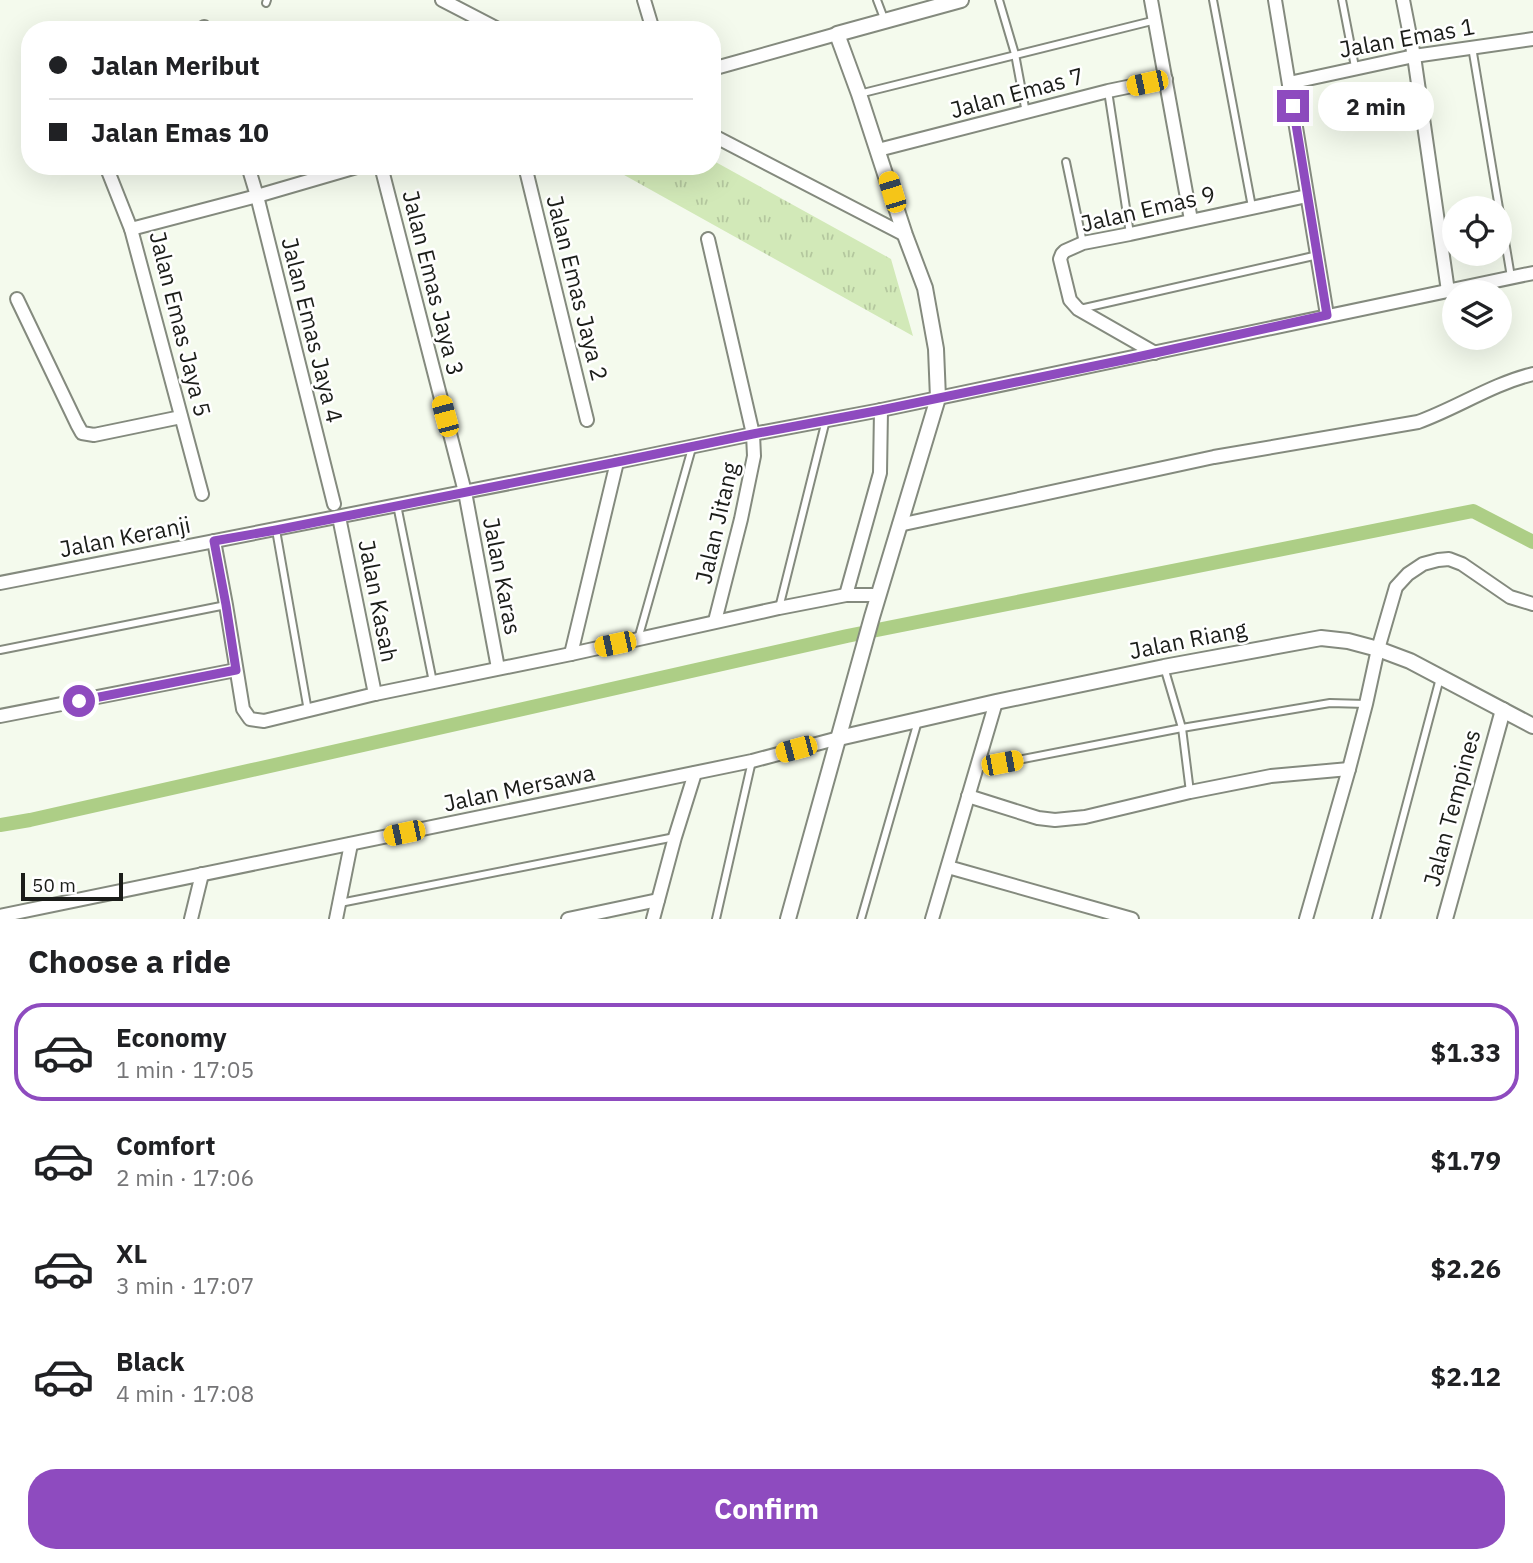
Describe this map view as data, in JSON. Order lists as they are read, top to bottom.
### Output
{
  "streets": {
    "street": [
      "Jalan Emas 1",
      "Jalan Emas 7",
      "Jalan Emas 9",
      "Jalan Emas Jaya 3",
      "Jalan Emas Jaya 2",
      "Jalan Emas Jaya 5",
      "Jalan Emas Jaya 4",
      "Jalan Jitang",
      "Jalan Keranji",
      "Jalan Karas",
      "Jalan Kasah",
      "Jalan Riang",
      "Jalan Mersawa",
      "Jalan Tempines"
    ]
  },
  "crossings": [
    ["Jalan Emas Jaya 3", "Jalan Keranji"],
    ["Jalan Emas Jaya 3", "Jalan Karas"],
    ["Jalan Emas Jaya 5", "Jalan Emas Jaya 4"],
    ["Jalan Jitang", "Jalan Keranji"],
    ["Jalan Keranji", "Jalan Karas"],
    ["Jalan Keranji", "Jalan Kasah"],
    ["Jalan Riang", "Jalan Mersawa"],
    ["Jalan Riang", "Jalan Tempines"]
  ],
  "scale_bar": "50 m",
  "page": {
    "banner": ["Jalan Meribut", "Jalan Emas 10"],
    "bubble": "2 min",
    "scale": "50 m",
    "heading": "Choose a ride",
    "list": [
      {
        "name": "Economy",
        "note": "1 min · 17:05",
        "value": "$1.33"
      },
      {
        "name": "Comfort",
        "note": "2 min · 17:06",
        "value": "$1.79"
      },
      {
        "name": "XL",
        "note": "3 min · 17:07",
        "value": "$2.26"
      },
      {
        "name": "Black",
        "note": "4 min · 17:08",
        "value": "$2.12"
      }
    ],
    "buttons": "Confirm"
  }
}
